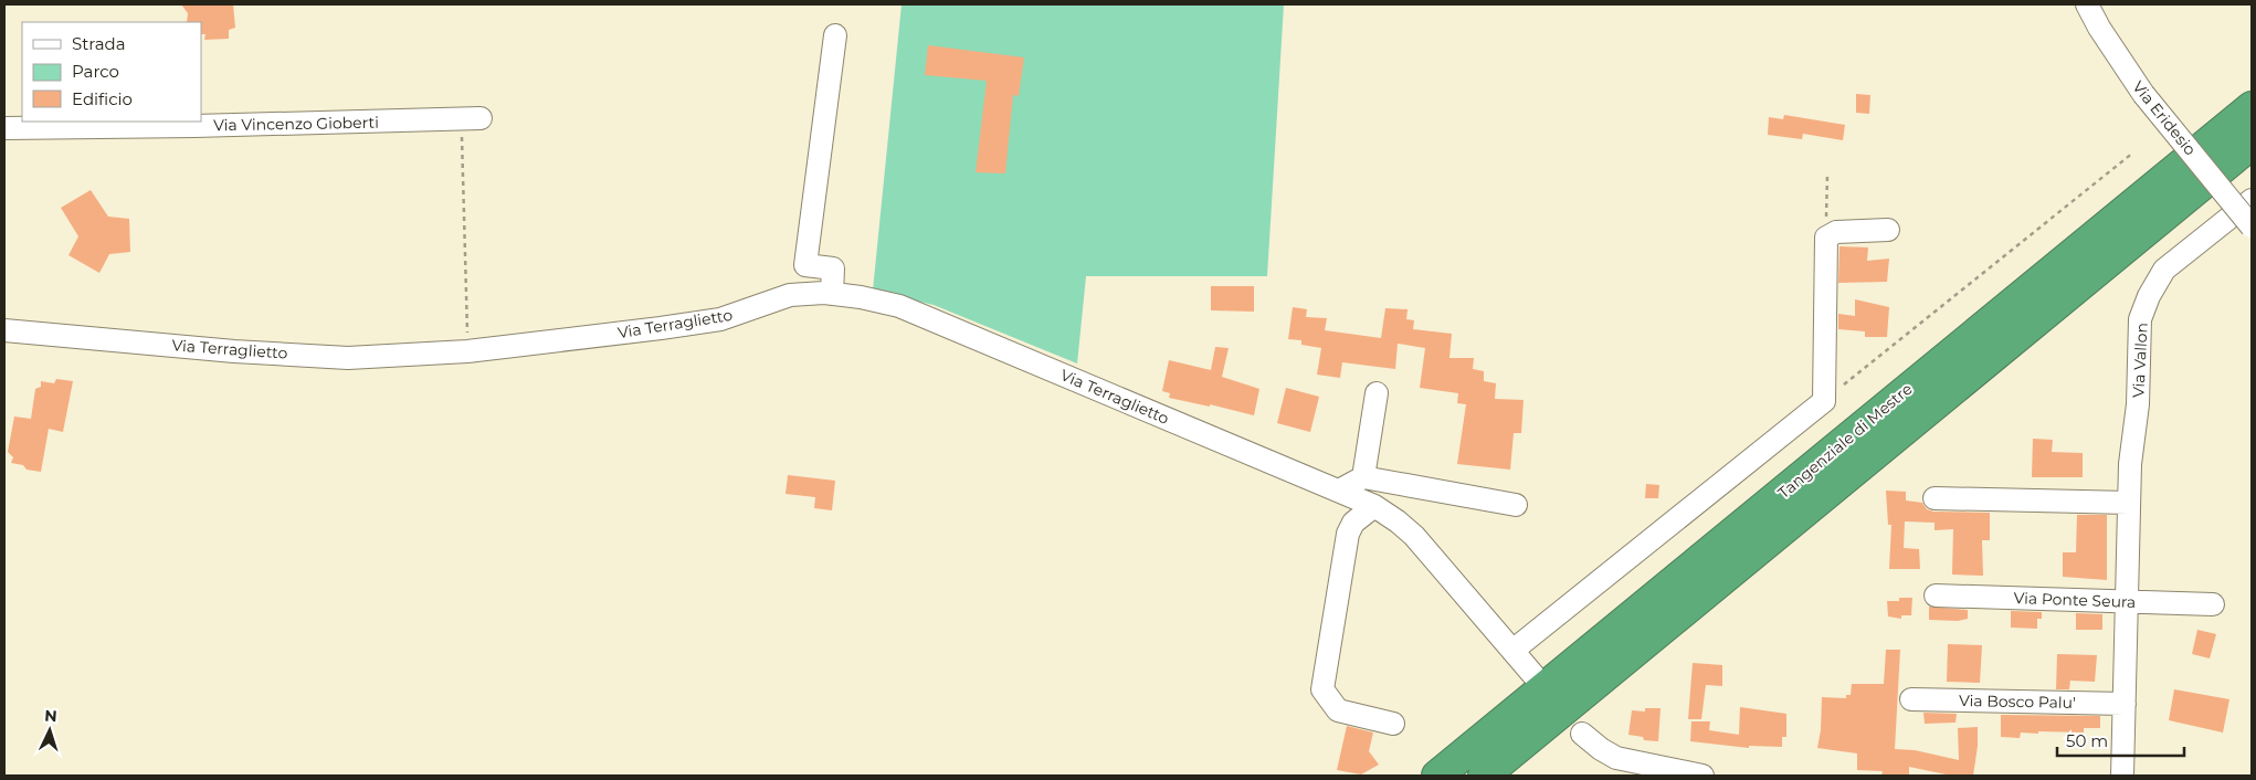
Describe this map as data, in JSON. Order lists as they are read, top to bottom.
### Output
{
  "streets": {
    "highway": ["Tangenziale di Mestre"],
    "street": [
      "Via Eridesio",
      "Via Vincenzo Gioberti",
      "Via Terraglietto",
      "Via Vallon",
      "Via Ponte Seura",
      "Via Bosco Palu'"
    ]
  },
  "crossings": [
    ["Via Vallon", "Via Ponte Seura"],
    ["Via Vallon", "Via Bosco Palu'"]
  ],
  "legend": ["Strada", "Parco", "Edificio"],
  "scale_bar": "50 m",
  "north": "top"
}
